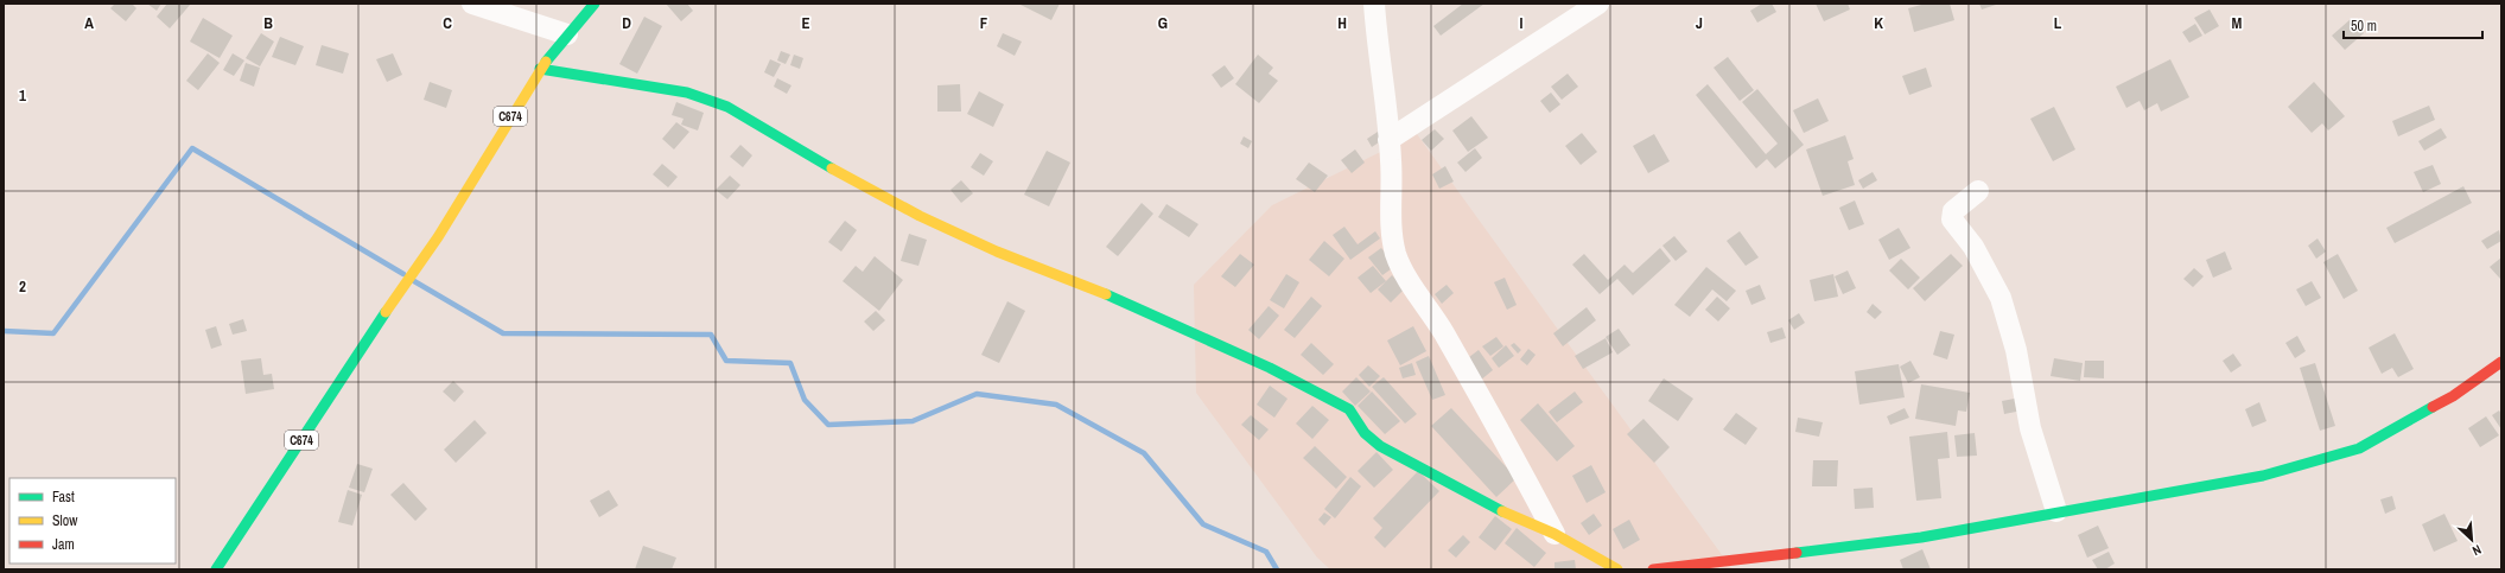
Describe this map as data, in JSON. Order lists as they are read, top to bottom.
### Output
{
  "streets": {
    "street": ["C674"]
  },
  "legend": ["Fast", "Slow", "Jam"],
  "scale_bar": "50 m",
  "north": "bottom right",
  "grid": {
    "columns": [
      "A",
      "B",
      "C",
      "D",
      "E",
      "F",
      "G",
      "H",
      "I",
      "J",
      "K",
      "L",
      "M"
    ],
    "rows": ["1", "2"]
  }
}
